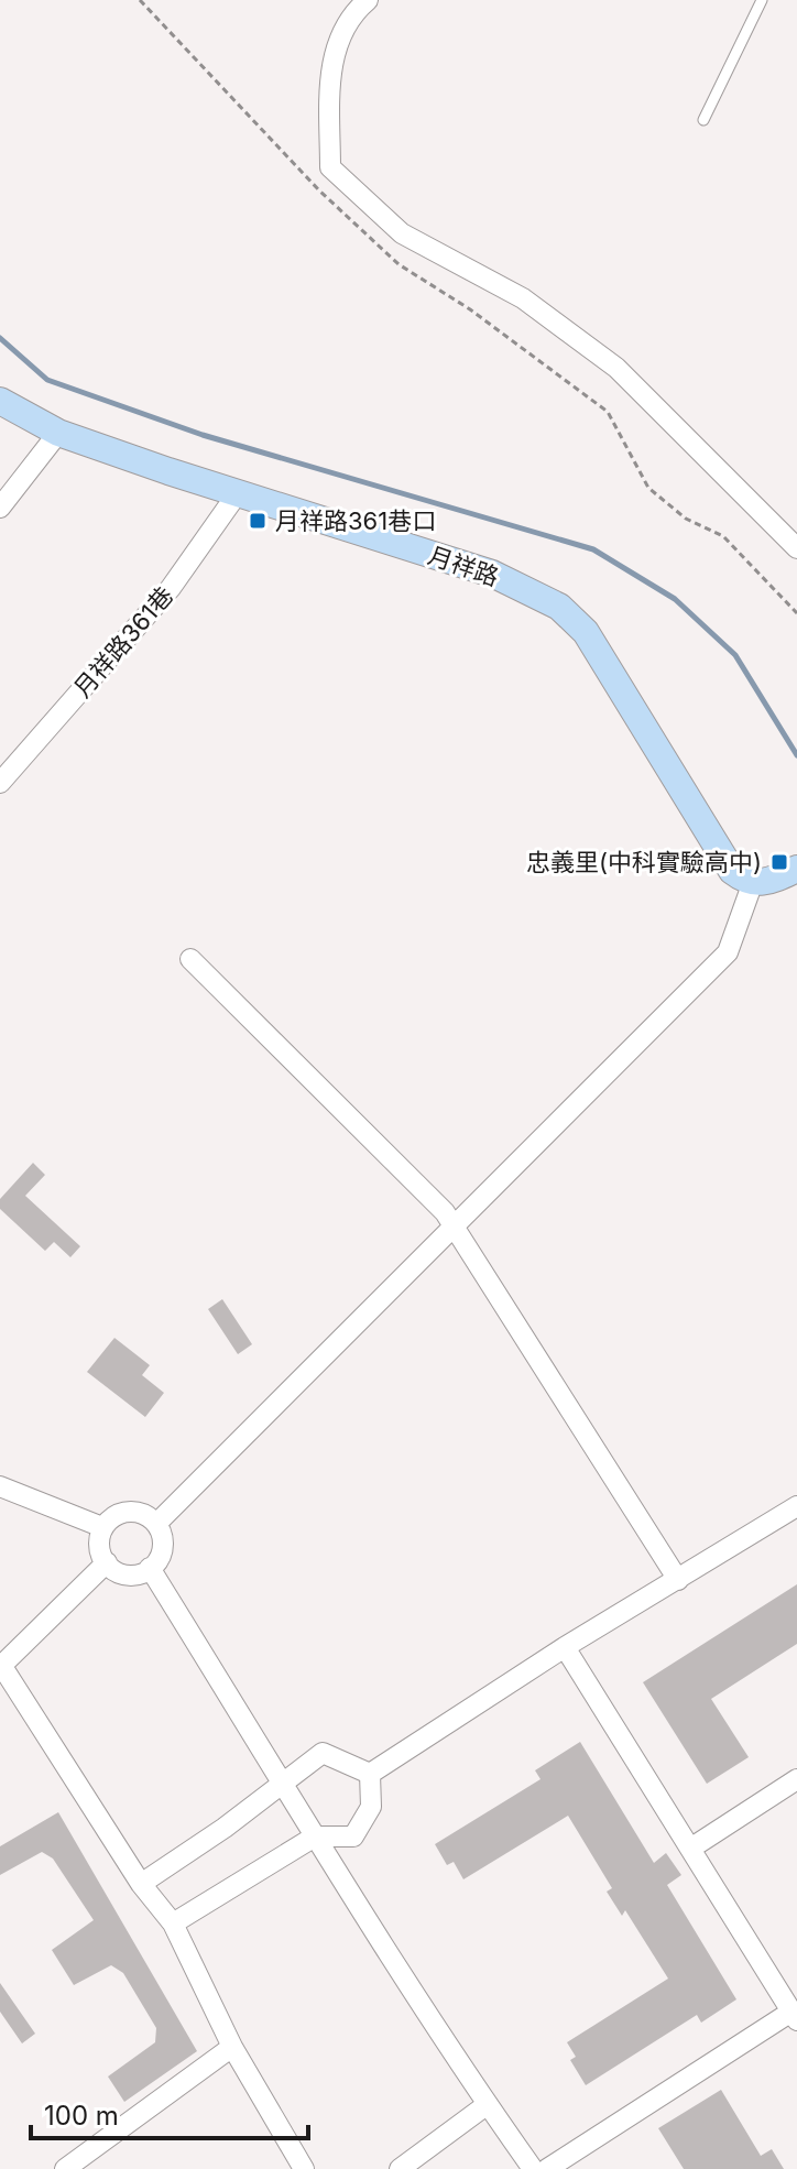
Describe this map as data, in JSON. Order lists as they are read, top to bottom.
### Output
{
  "streets": {
    "street": ["月祥路", "月祥路361巷"]
  },
  "crossings": [
    ["月祥路", "月祥路361巷"]
  ],
  "places": {
    "transit": ["月祥路361巷口", "忠義里(中科實驗高中)"]
  },
  "scale_bar": "100 m"
}
